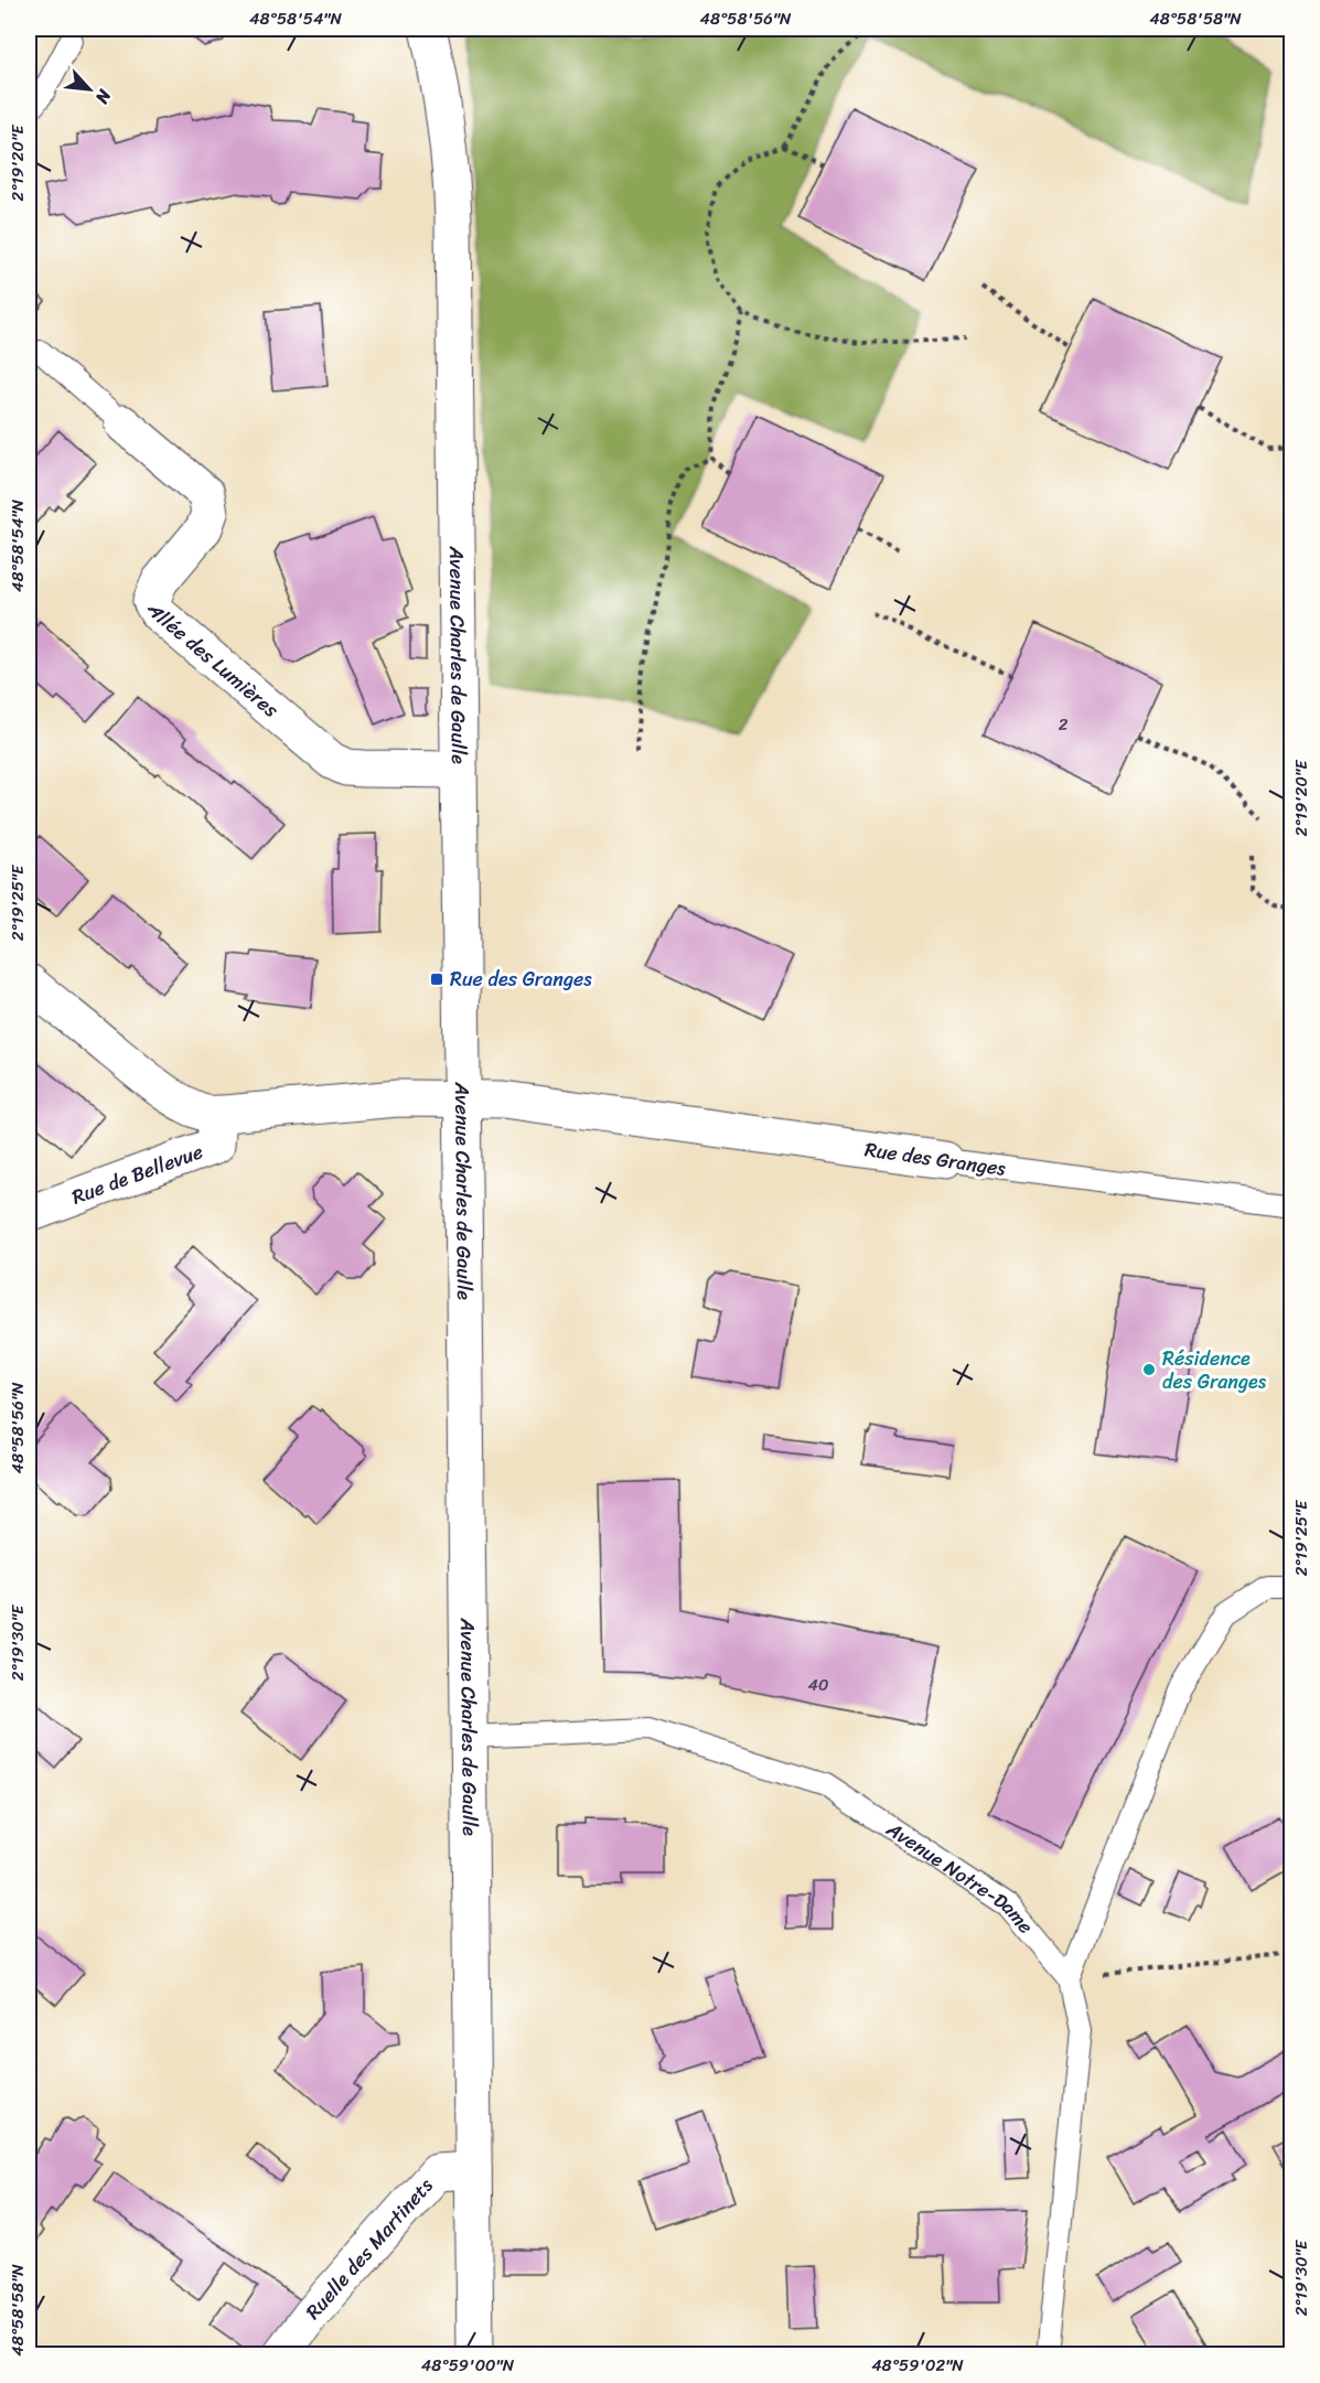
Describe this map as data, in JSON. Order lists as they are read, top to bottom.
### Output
{
  "streets": {
    "main road": [
      "Avenue Charles de Gaulle",
      "Allée des Lumières",
      "Rue des Granges",
      "Rue de Bellevue",
      "Ruelle des Martinets"
    ],
    "lane": ["Avenue Notre-Dame"]
  },
  "crossings": [
    ["Avenue Charles de Gaulle", "Allée des Lumières"],
    ["Avenue Charles de Gaulle", "Rue des Granges"],
    ["Avenue Charles de Gaulle", "Avenue Notre-Dame"],
    ["Avenue Charles de Gaulle", "Ruelle des Martinets"],
    ["Rue des Granges", "Rue de Bellevue"]
  ],
  "places": {
    "transit": ["Rue des Granges"],
    "other": ["Résidence des Granges"]
  },
  "house_numbers": ["2", "40"],
  "north": "bottom right",
  "coordinates": [
    "48°58'54\"N",
    "48°58'56\"N",
    "48°58'58\"N",
    "2°19'20\"E",
    "2°19'25\"E",
    "2°19'30\"E",
    "48°59'00\"N",
    "48°59'02\"N"
  ]
}
